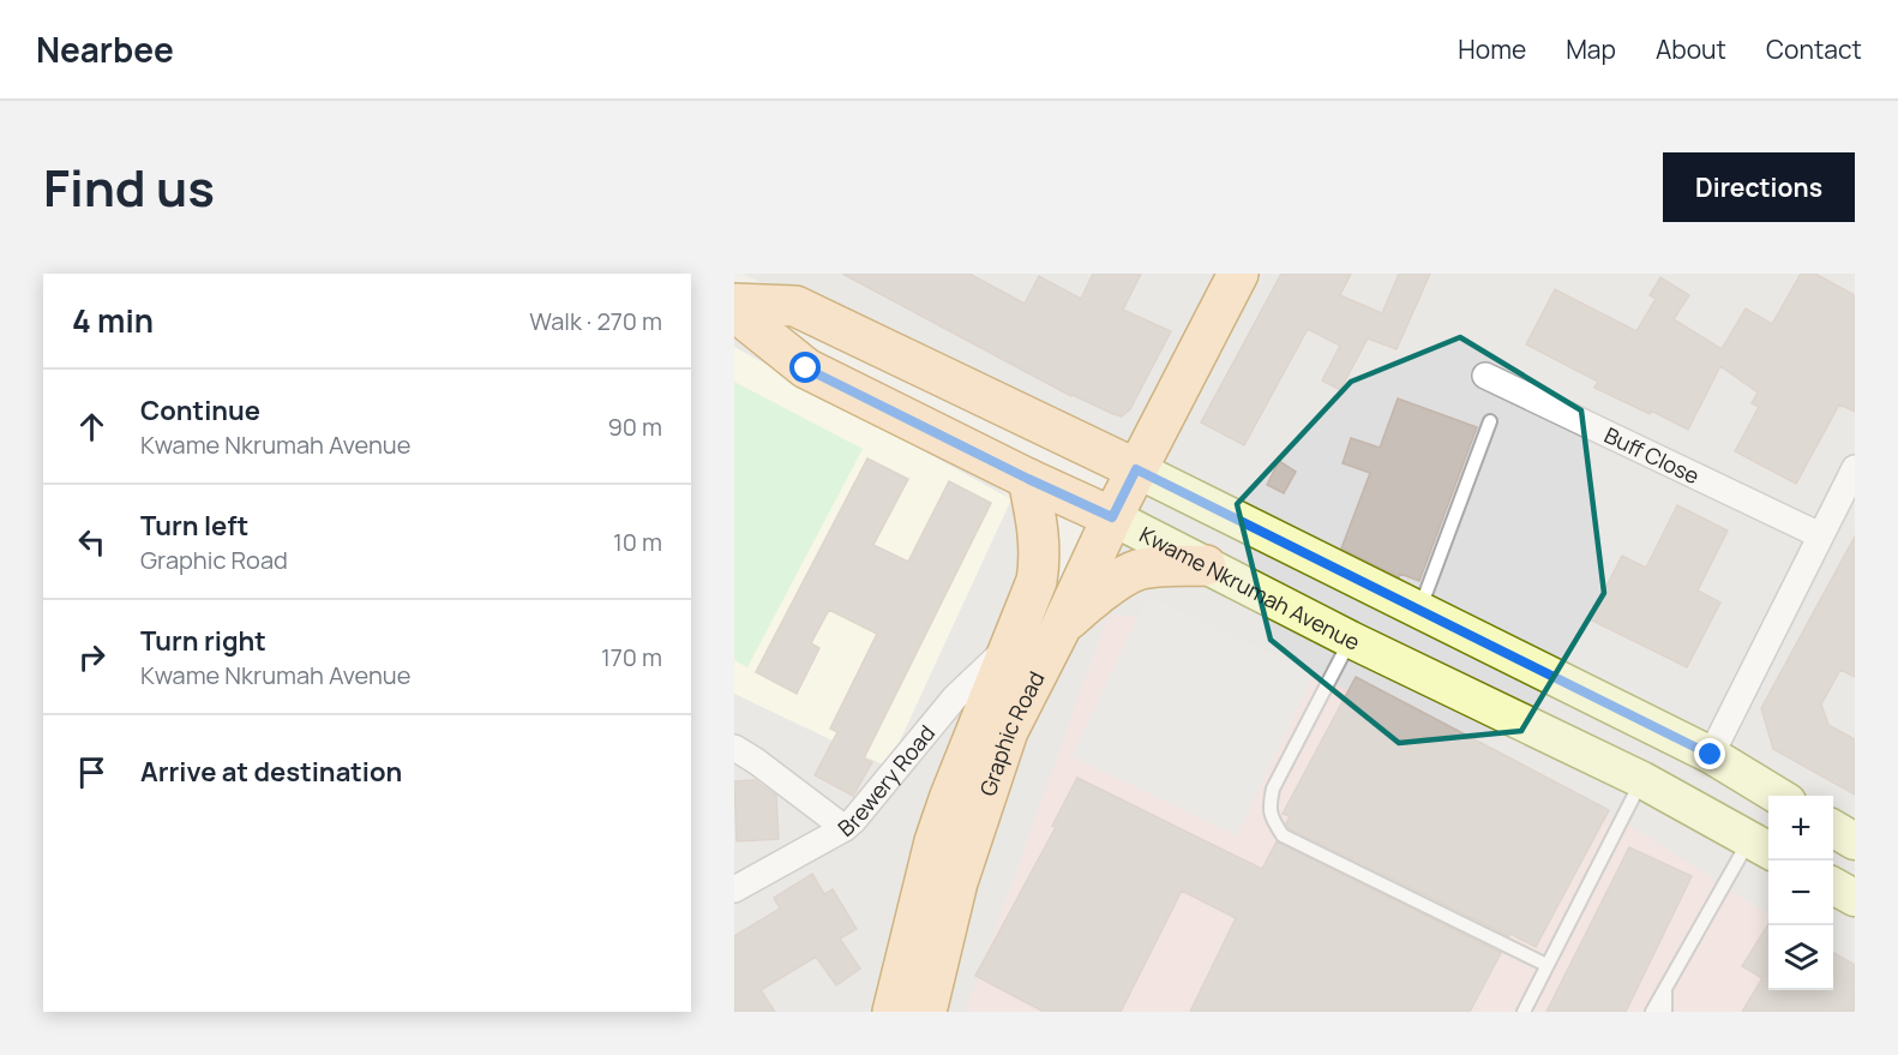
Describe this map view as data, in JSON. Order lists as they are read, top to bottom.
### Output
{
  "streets": {
    "main road": ["Kwame Nkrumah Avenue", "Graphic Road"],
    "street": ["Buff Close", "Brewery Road"]
  },
  "crossings": [
    ["Kwame Nkrumah Avenue", "Graphic Road"],
    ["Graphic Road", "Brewery Road"]
  ],
  "page": {
    "header": "Nearbee",
    "nav": [
      "Home",
      "Map",
      "About",
      "Contact"
    ],
    "title": "Find us",
    "buttons": "Directions",
    "heading": ["4 min", "Walk · 270 m"],
    "list": [
      ["Continue", "Kwame Nkrumah Avenue", "90 m"],
      ["Turn left", "Graphic Road", "10 m"],
      ["Turn right", "Kwame Nkrumah Avenue", "170 m"],
      "Arrive at destination"
    ],
    "map_buttons": ["+", "−"]
  }
}
